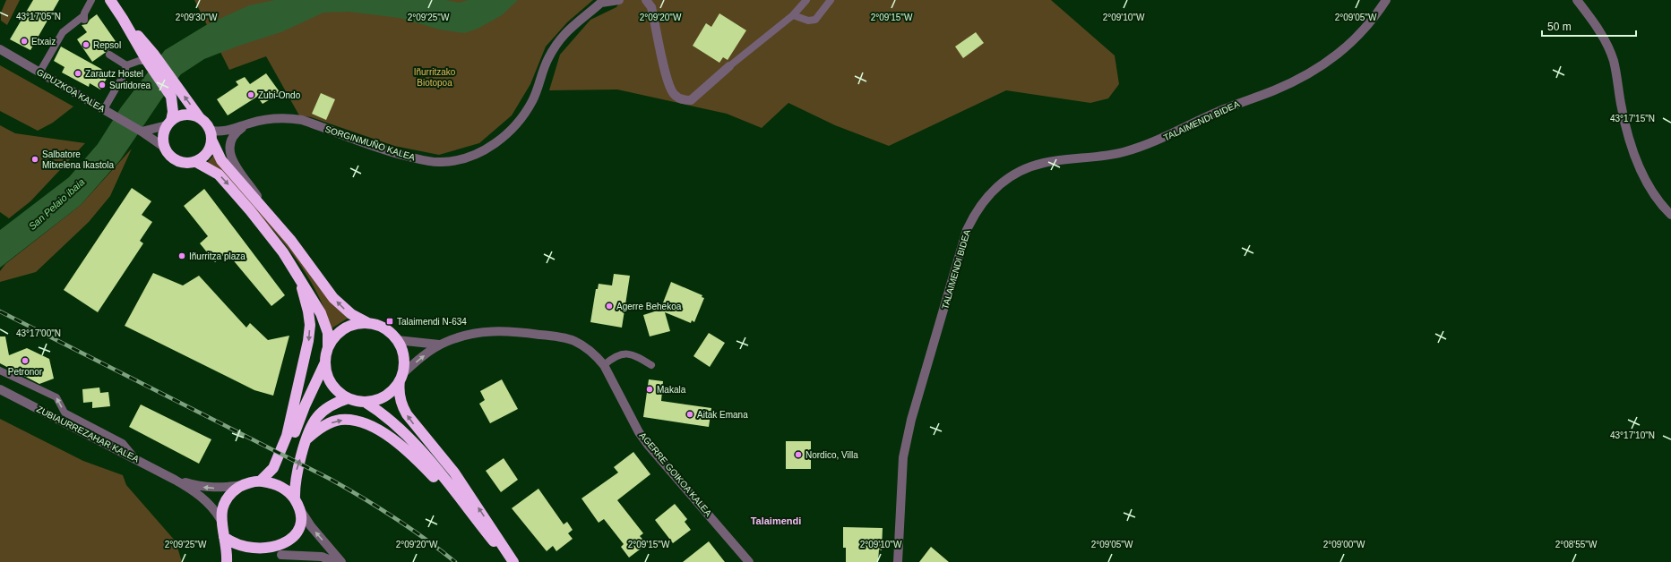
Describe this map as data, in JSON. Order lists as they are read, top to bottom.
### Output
{
  "streets": {
    "street": [
      "GIPUZKOA KALEA",
      "TALAIMENDI BIDEA",
      "SORGINMUÑO KALEA",
      "ZUBIAURREZAHAR KALEA",
      "AGERRE GOIKOA KALEA"
    ]
  },
  "crossings": [
    ["GIPUZKOA KALEA", "SORGINMUÑO KALEA"]
  ],
  "districts": ["Talaimendi"],
  "water": ["San Pelaio ibaia"],
  "parks": ["Iñurritzako Biotopoa"],
  "places": {
    "other": [
      "Etxaiz",
      "Repsol",
      "Zarautz Hostel",
      "Surtidorea",
      "Zubi-Ondo",
      "Salbatore Mitxelena Ikastola",
      "Iñurritza plaza",
      "Agerre Behekoa",
      "Petronor",
      "Makala",
      "Aitak Emana",
      "Nordico, Villa"
    ],
    "transit": ["Talaimendi N-634"]
  },
  "scale_bar": "50 m",
  "coordinates": [
    "43°17'05\"N",
    "2°09'25\"W",
    "2°09'20\"W",
    "2°09'30\"W",
    "2°09'15\"W",
    "2°09'10\"W",
    "2°09'05\"W",
    "43°17'15\"N",
    "43°17'00\"N",
    "43°17'10\"N",
    "2°09'00\"W",
    "2°08'55\"W"
  ]
}
